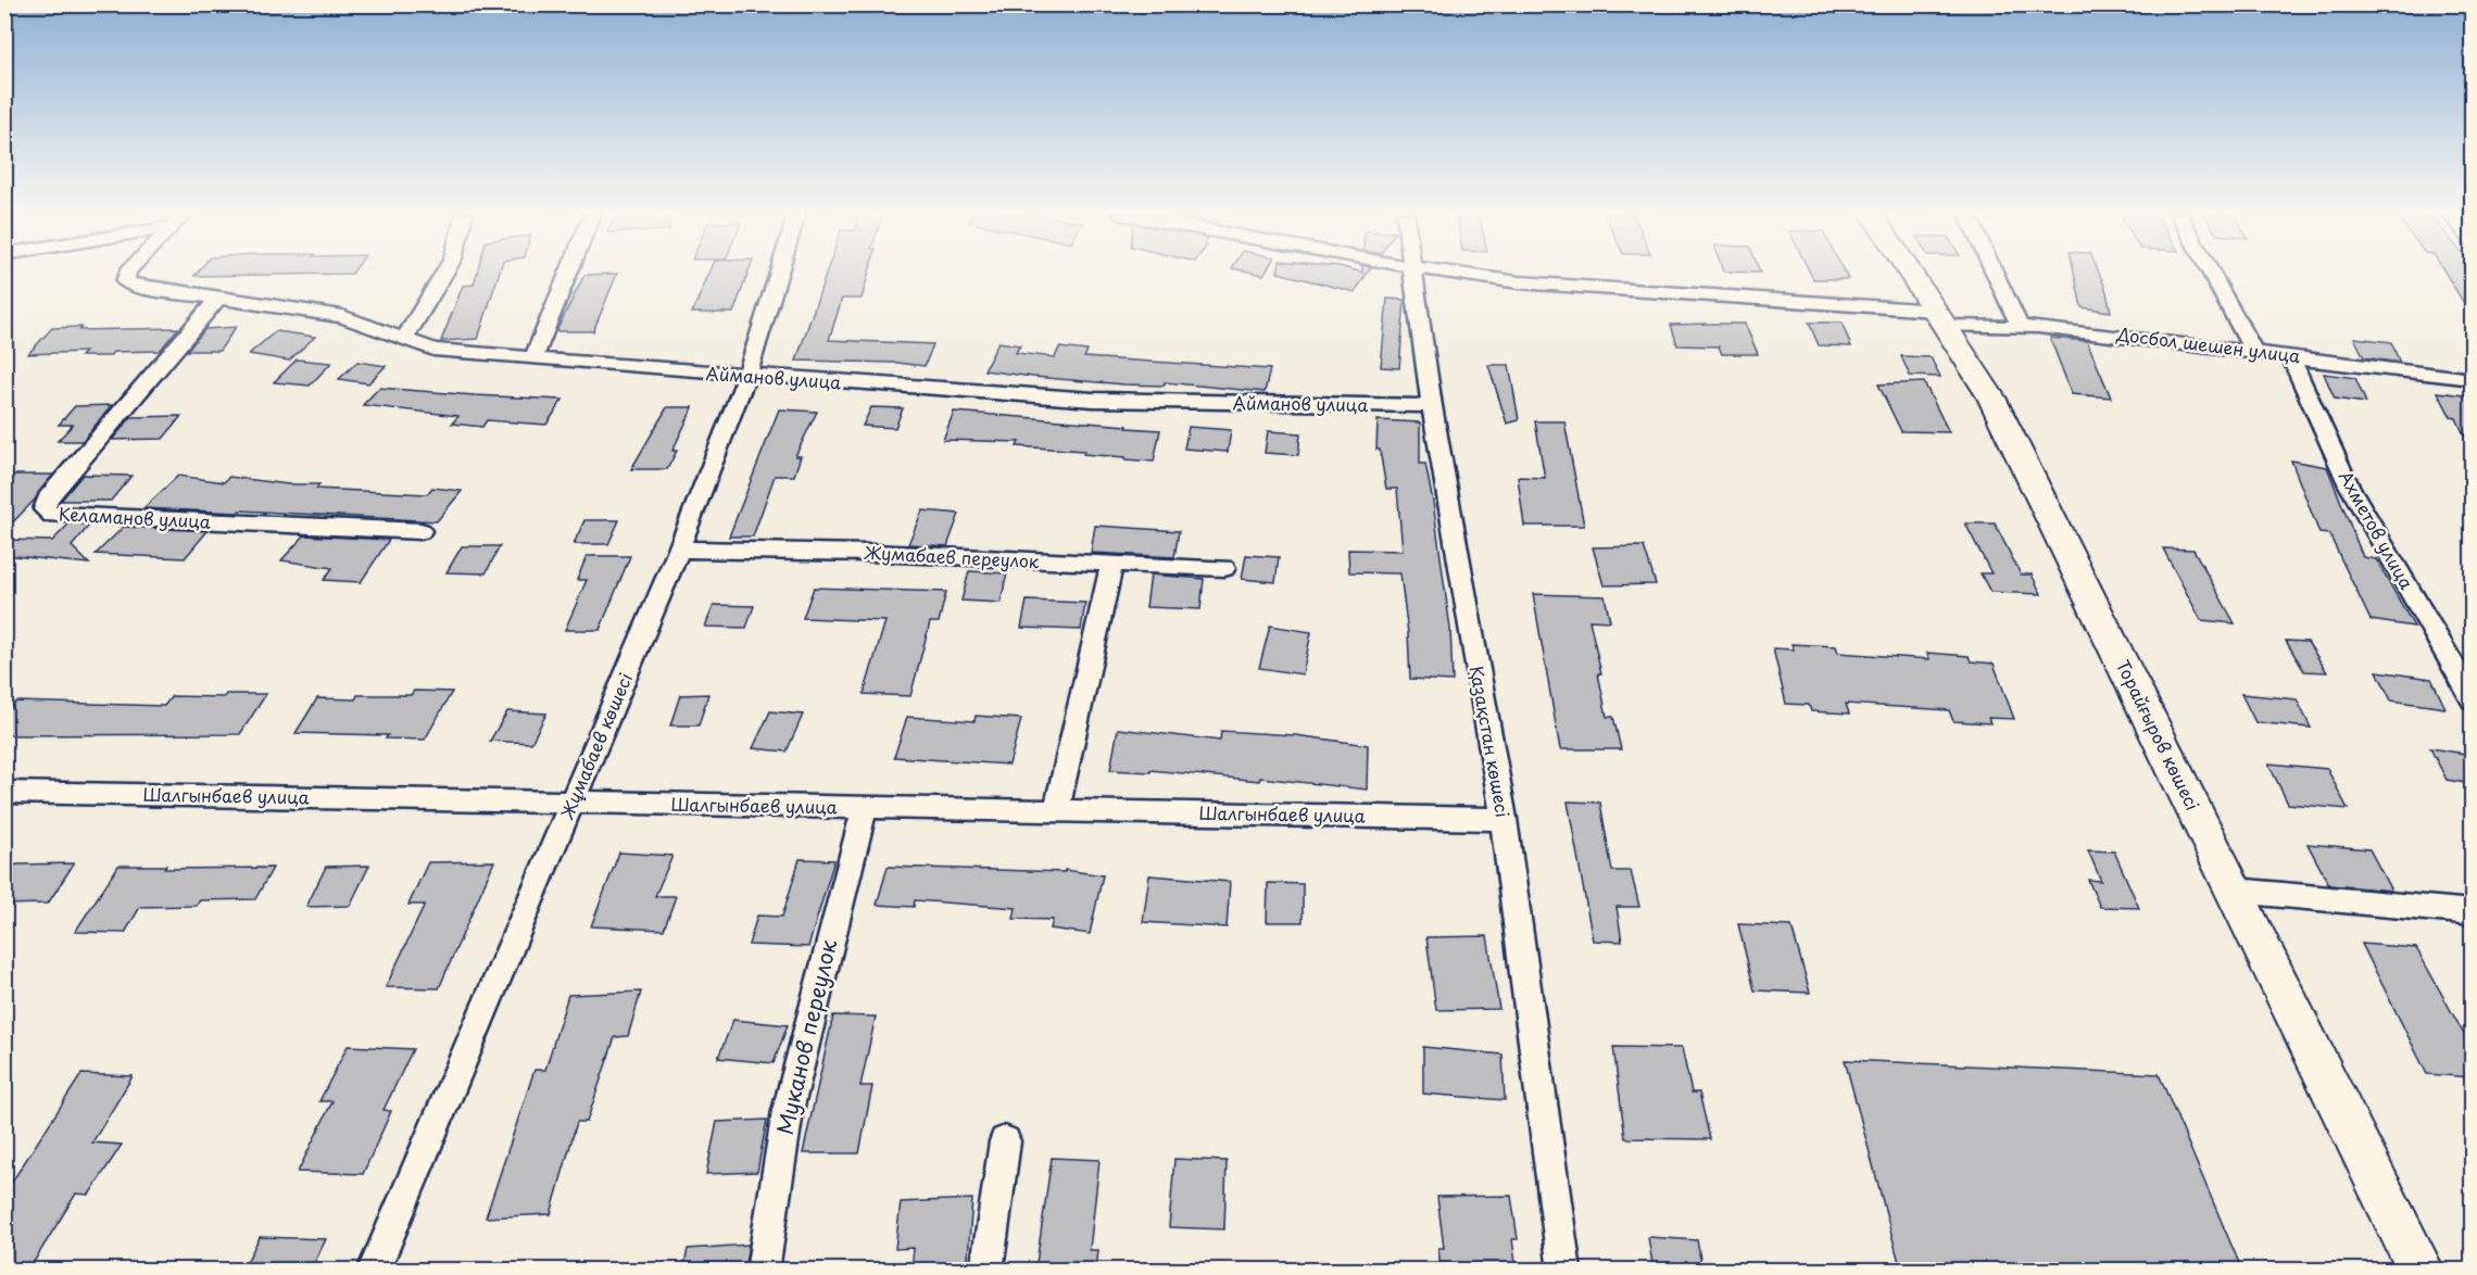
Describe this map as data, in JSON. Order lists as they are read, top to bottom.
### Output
{
  "streets": {
    "street": [
      "Досбол шешен улица",
      "Айманов улица",
      "Келаманов улица",
      "Ахметов улица",
      "Жумабаев переулок",
      "Торайғыров көшесі",
      "Қазақстан көшесі",
      "Жұмабаев көшесі",
      "Шалгынбаев улица",
      "Муканов переулок"
    ]
  },
  "crossings": [
    ["Досбол шешен улица", "Ахметов улица"],
    ["Досбол шешен улица", "Торайғыров көшесі"],
    ["Айманов улица", "Келаманов улица"],
    ["Айманов улица", "Қазақстан көшесі"],
    ["Айманов улица", "Жұмабаев көшесі"],
    ["Жумабаев переулок", "Жұмабаев көшесі"],
    ["Қазақстан көшесі", "Шалгынбаев улица"],
    ["Жұмабаев көшесі", "Шалгынбаев улица"],
    ["Шалгынбаев улица", "Муканов переулок"]
  ]
}
